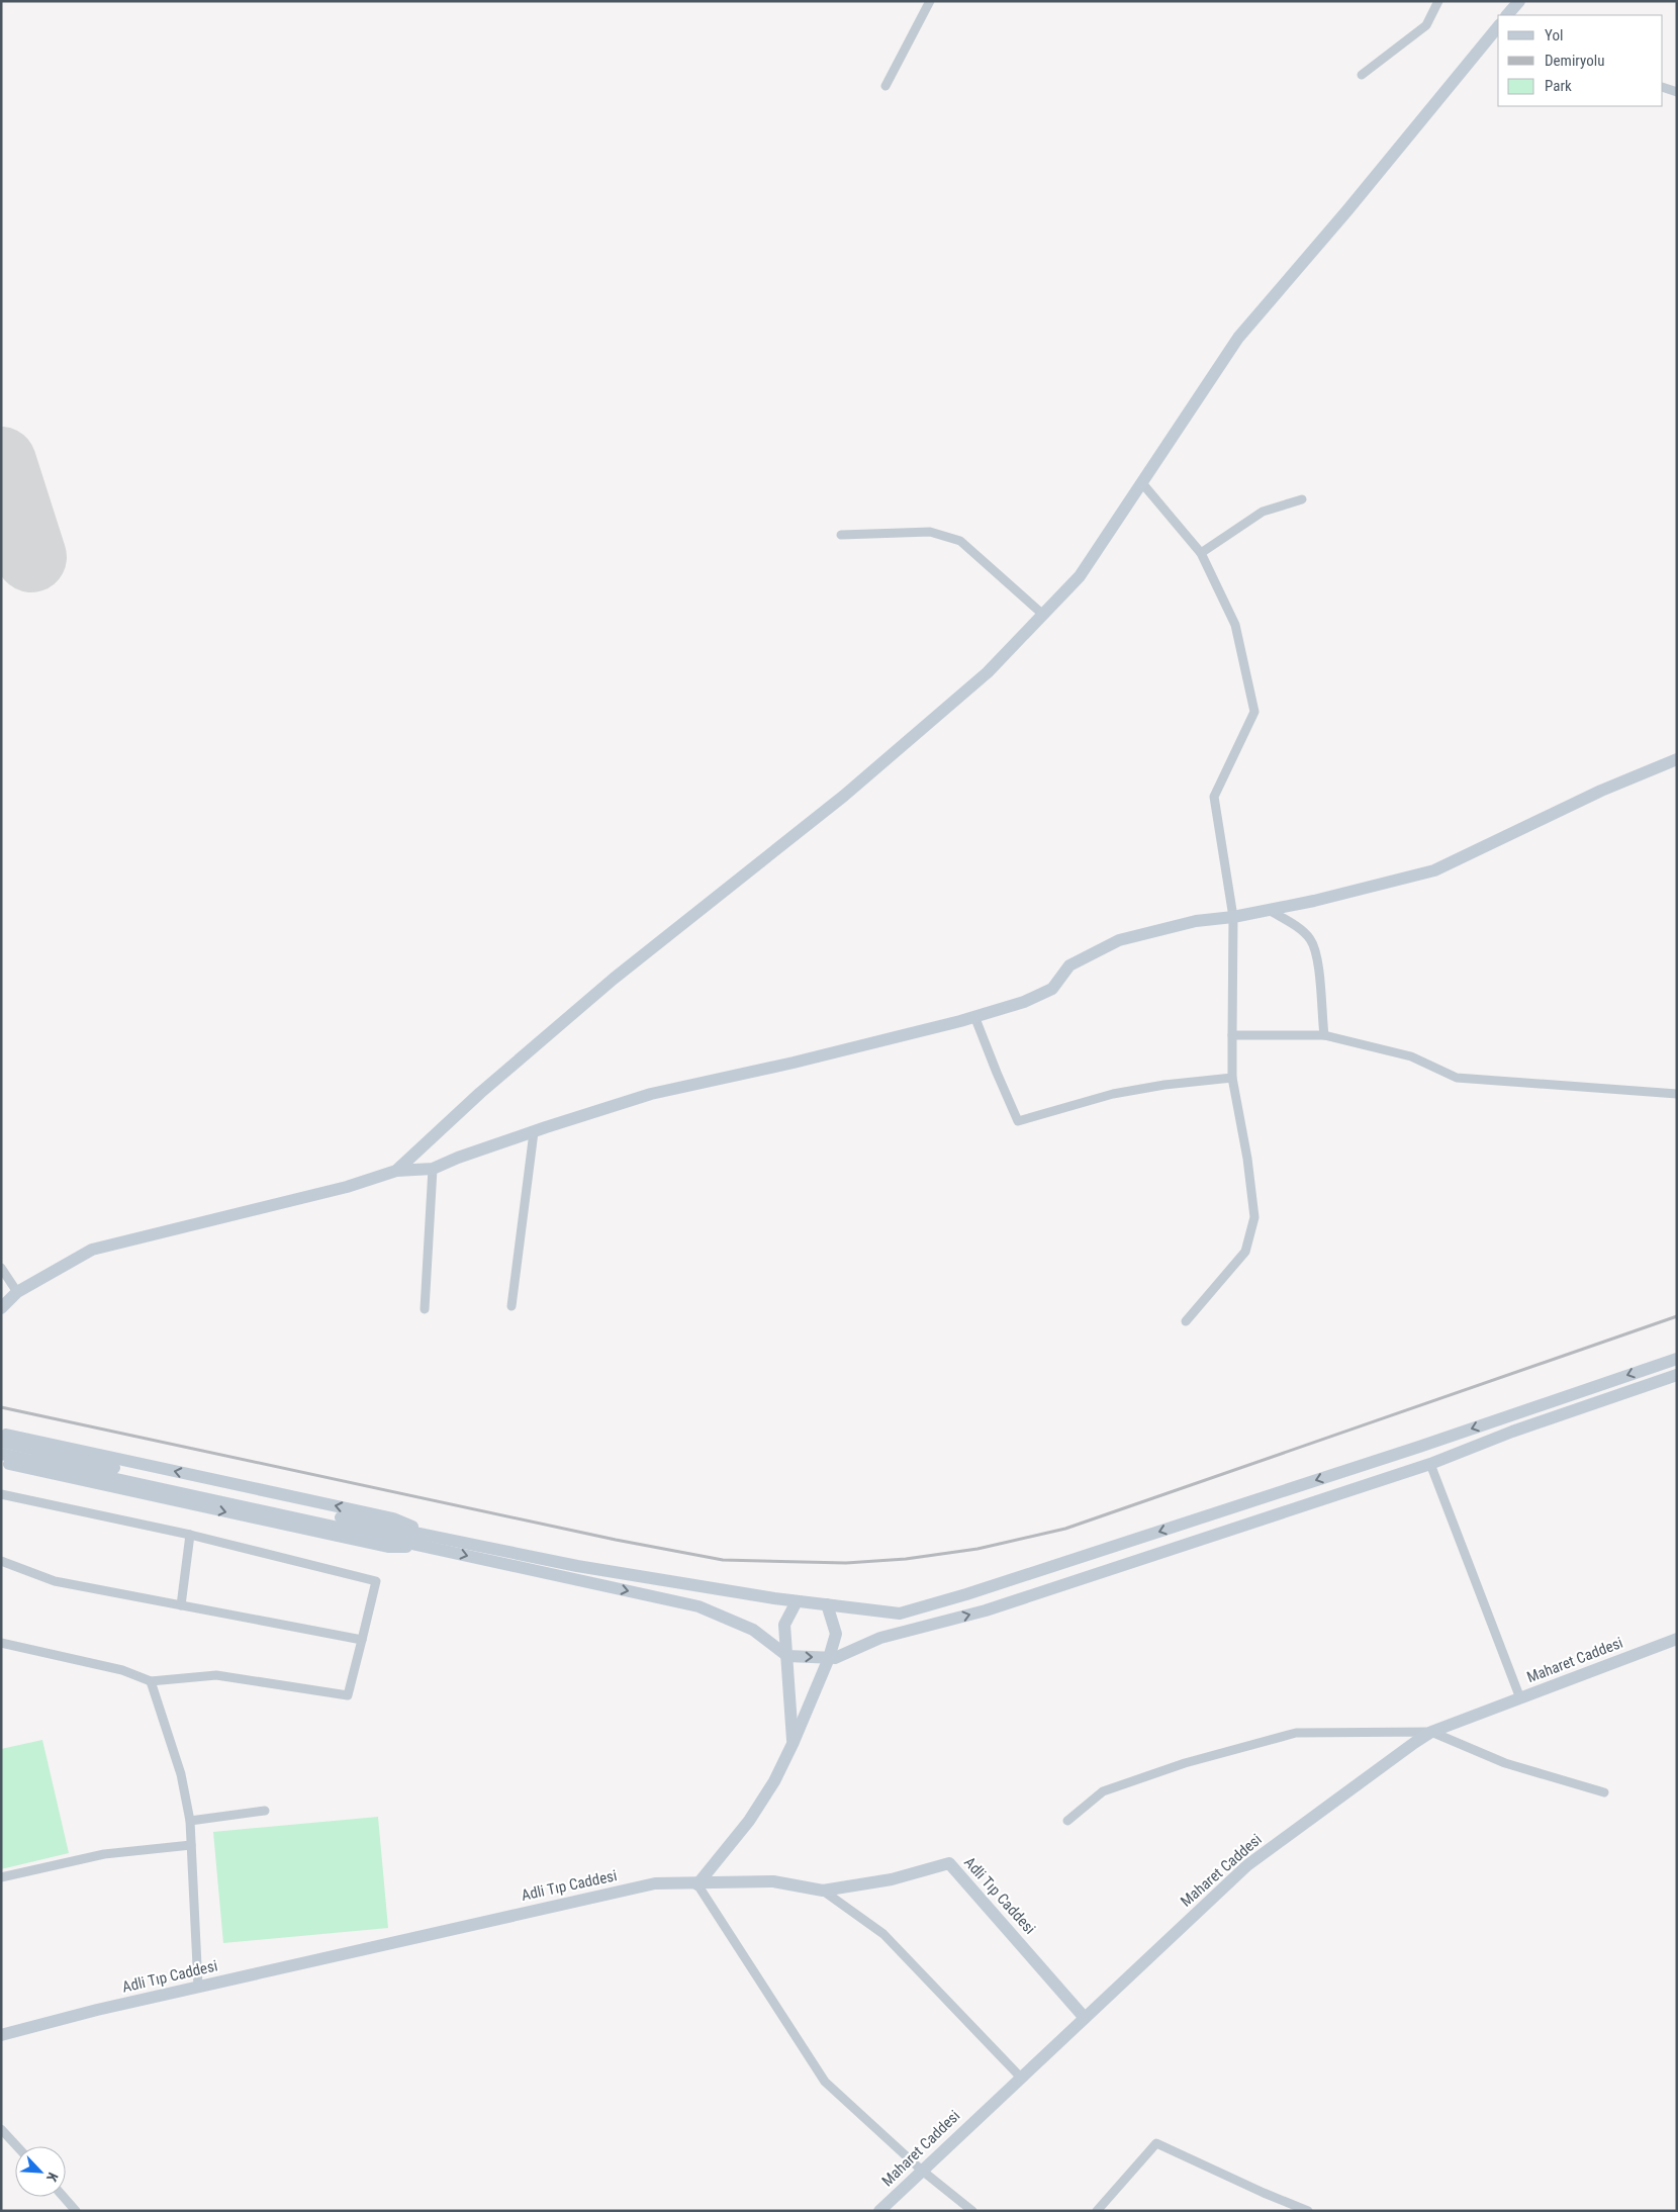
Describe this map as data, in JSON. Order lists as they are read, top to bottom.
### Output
{
  "streets": {
    "street": ["Maharet Caddesi", "Adli Tıp Caddesi"]
  },
  "crossings": [
    ["Maharet Caddesi", "Adli Tıp Caddesi"]
  ],
  "legend": ["Yol", "Demiryolu", "Park"],
  "north": "bottom right"
}
